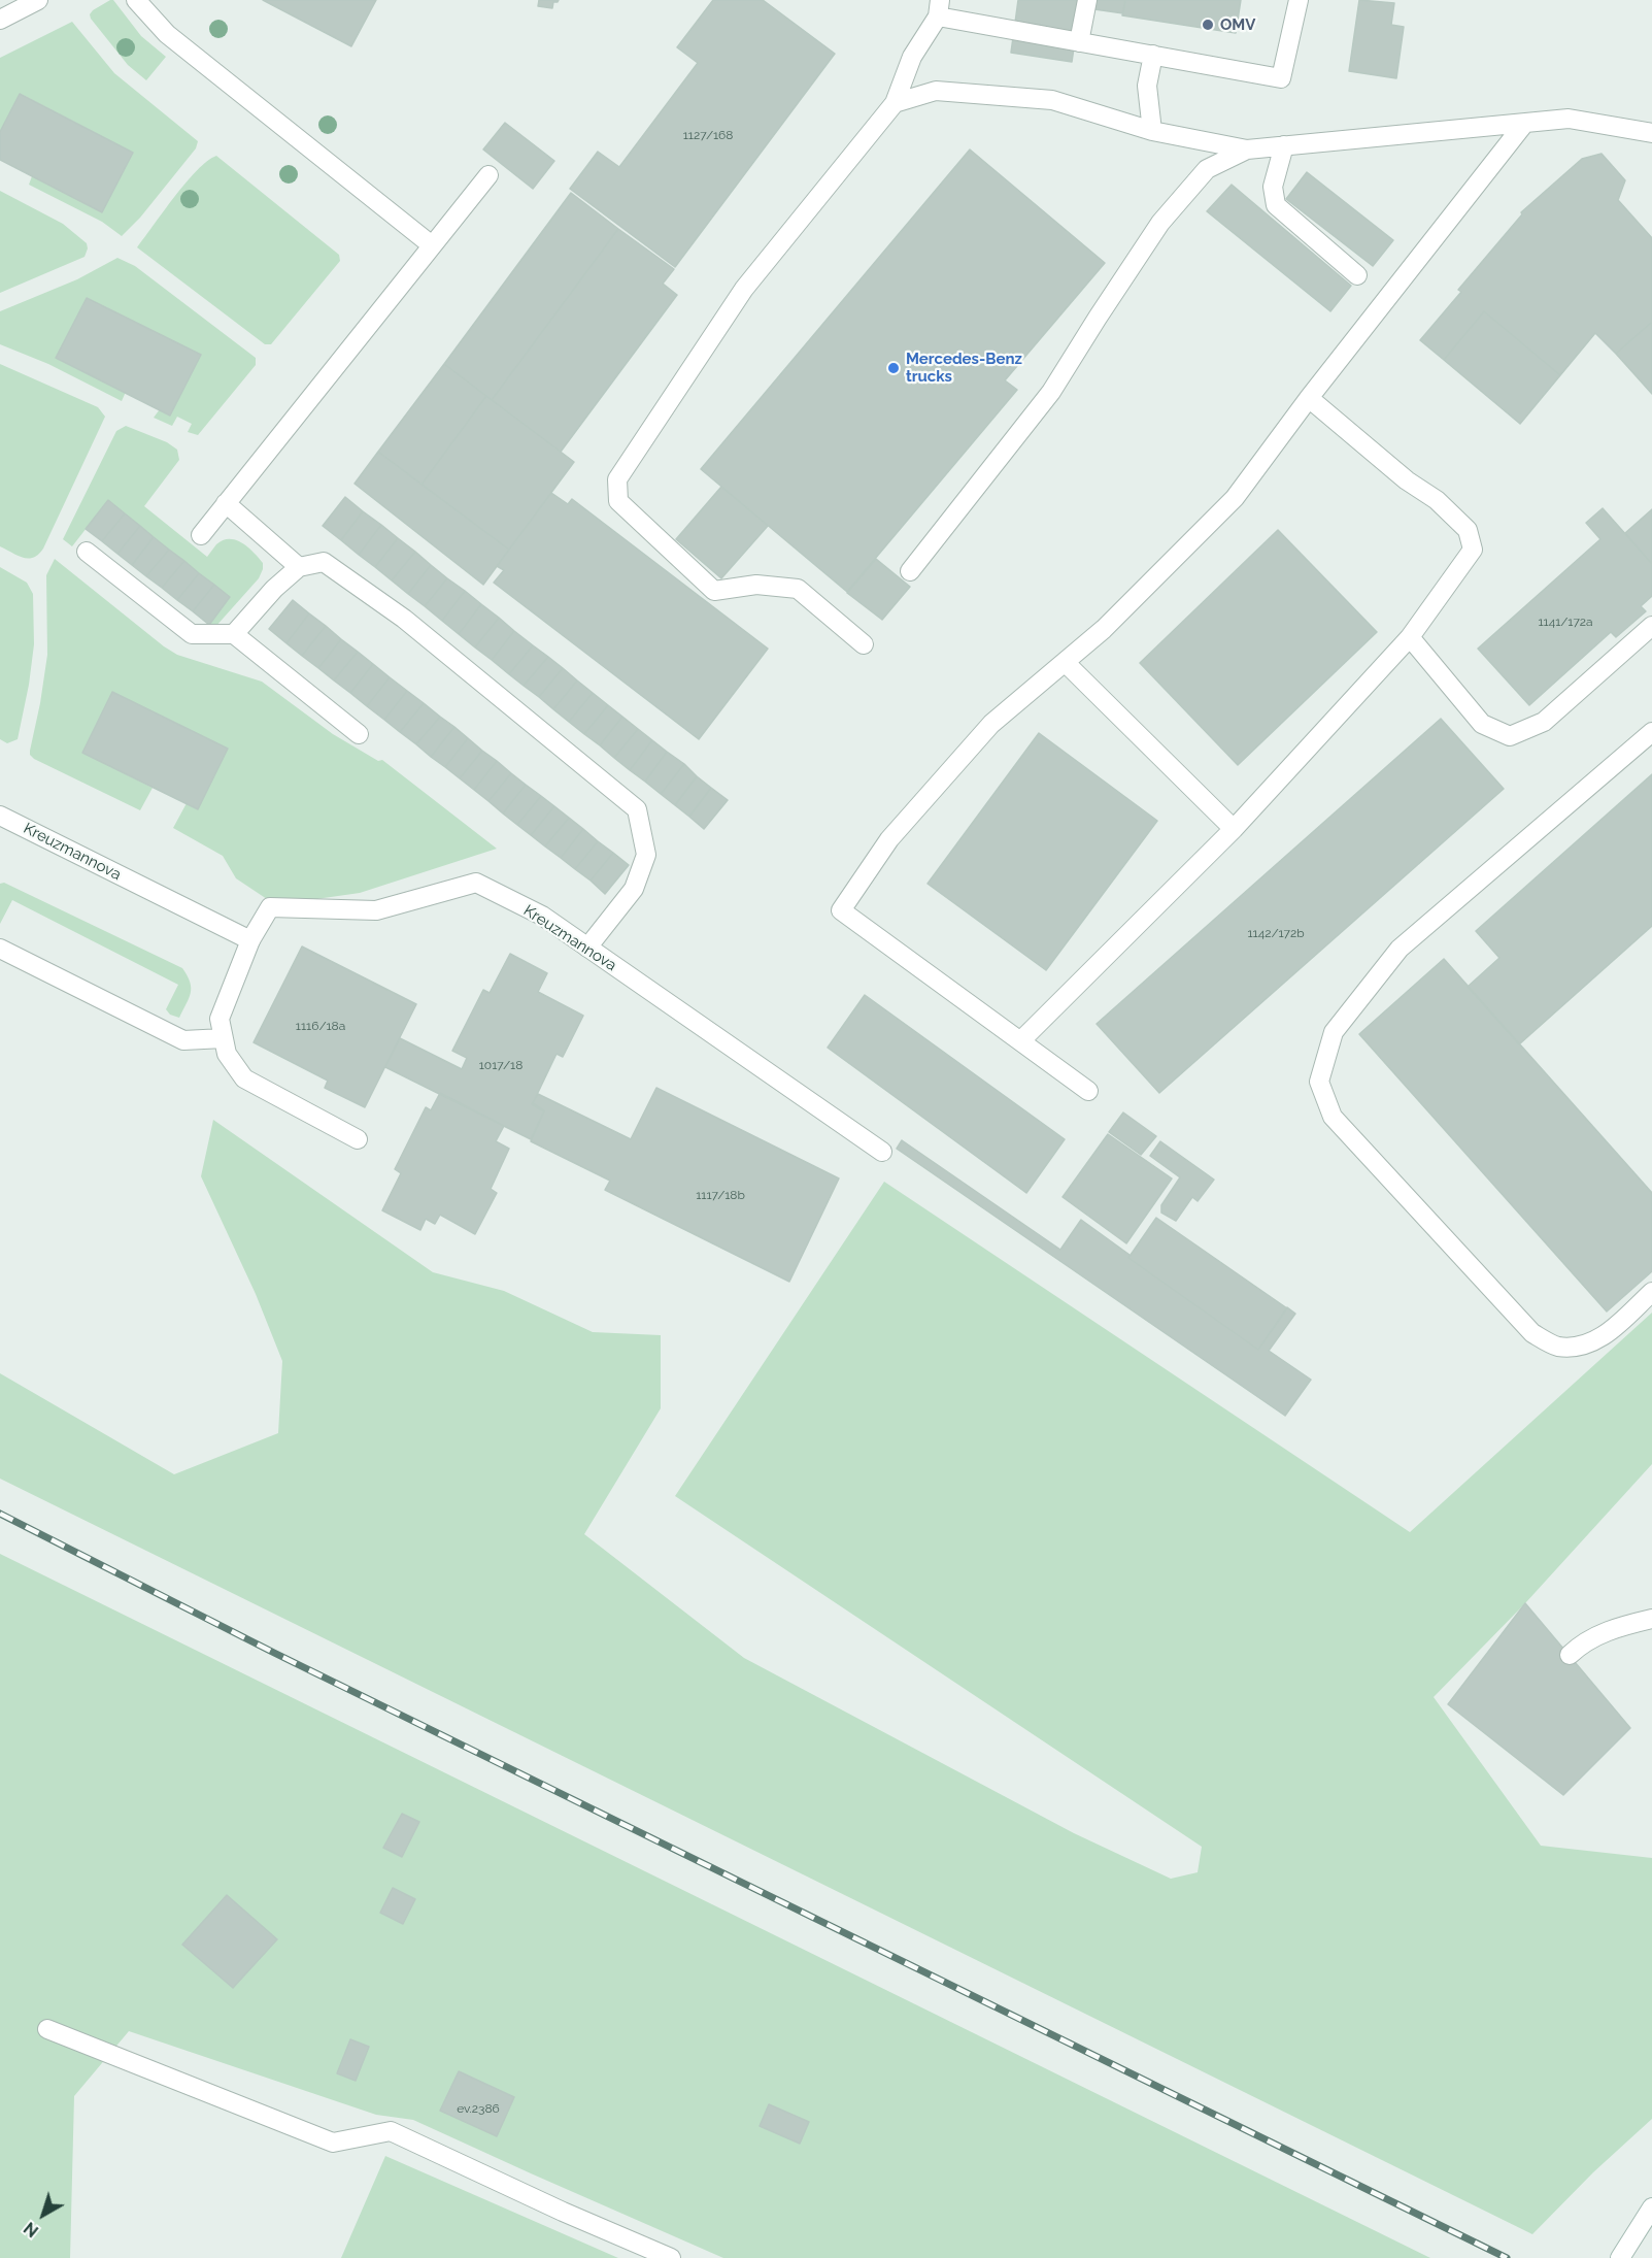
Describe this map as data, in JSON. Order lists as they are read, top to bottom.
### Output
{
  "streets": {
    "street": ["Kreuzmannova"]
  },
  "places": ["OMV", "Mercedes-Benz trucks"],
  "house_numbers": [
    "1127/168",
    "1141/172a",
    "1142/172b",
    "1116/18a",
    "1017/18",
    "1117/18b",
    "ev.2386"
  ],
  "north": "bottom left"
}
